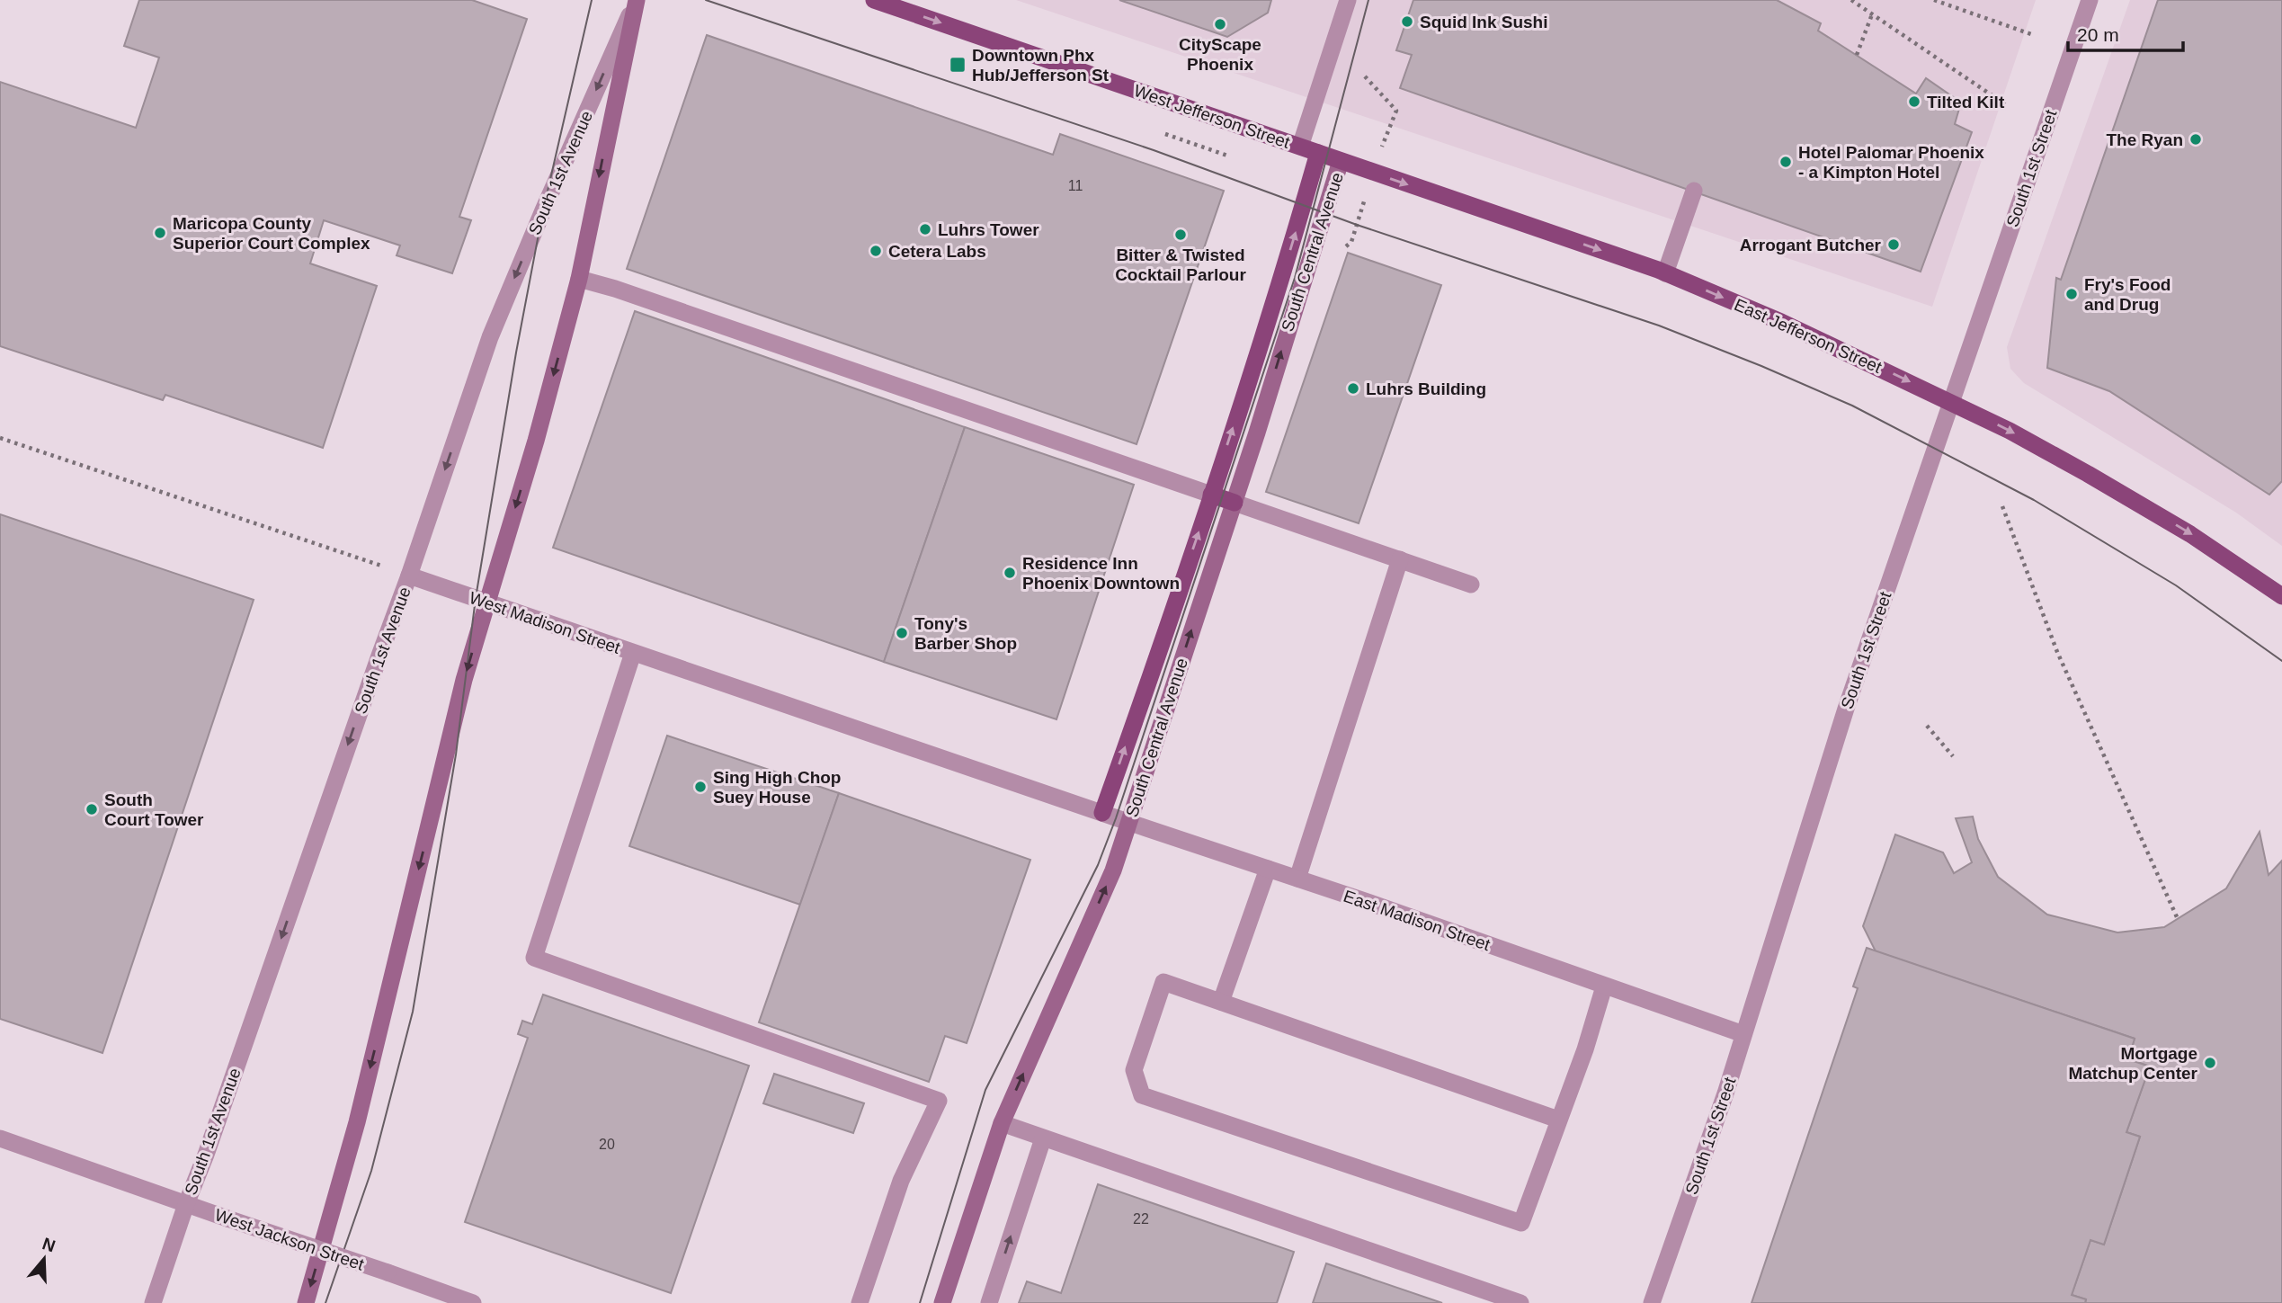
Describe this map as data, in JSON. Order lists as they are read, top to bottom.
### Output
{
  "streets": {
    "main road": [
      "West Jefferson Street",
      "South 1st Avenue",
      "South Central Avenue",
      "East Jefferson Street"
    ],
    "street": [
      "South 1st Street",
      "West Madison Street",
      "East Madison Street",
      "West Jackson Street"
    ]
  },
  "crossings": [
    ["West Jefferson Street", "East Jefferson Street"],
    ["South 1st Street", "East Jefferson Street"],
    ["South 1st Street", "East Madison Street"],
    ["South 1st Avenue", "West Madison Street"],
    ["South 1st Avenue", "West Jackson Street"],
    ["South Central Avenue", "East Jefferson Street"],
    ["South Central Avenue", "East Madison Street"],
    ["West Madison Street", "East Madison Street"]
  ],
  "one_way": ["West Jefferson Street", "South 1st Avenue", "East Jefferson Street"],
  "places": {
    "other": [
      "Squid Ink Sushi",
      "CityScape Phoenix",
      "Tilted Kilt",
      "The Ryan",
      "Hotel Palomar Phoenix - a Kimpton Hotel",
      "Luhrs Tower",
      "Maricopa County Superior Court Complex",
      "Bitter & Twisted Cocktail Parlour",
      "Arrogant Butcher",
      "Cetera Labs",
      "Fry's Food and Drug",
      "Luhrs Building",
      "Residence Inn Phoenix Downtown",
      "Tony's Barber Shop",
      "Sing High Chop Suey House",
      "South Court Tower",
      "Mortgage Matchup Center"
    ],
    "transit": ["Downtown Phx Hub/Jefferson St"]
  },
  "house_numbers": ["11", "20", "22"],
  "scale_bar": "20 m",
  "north": "top"
}
